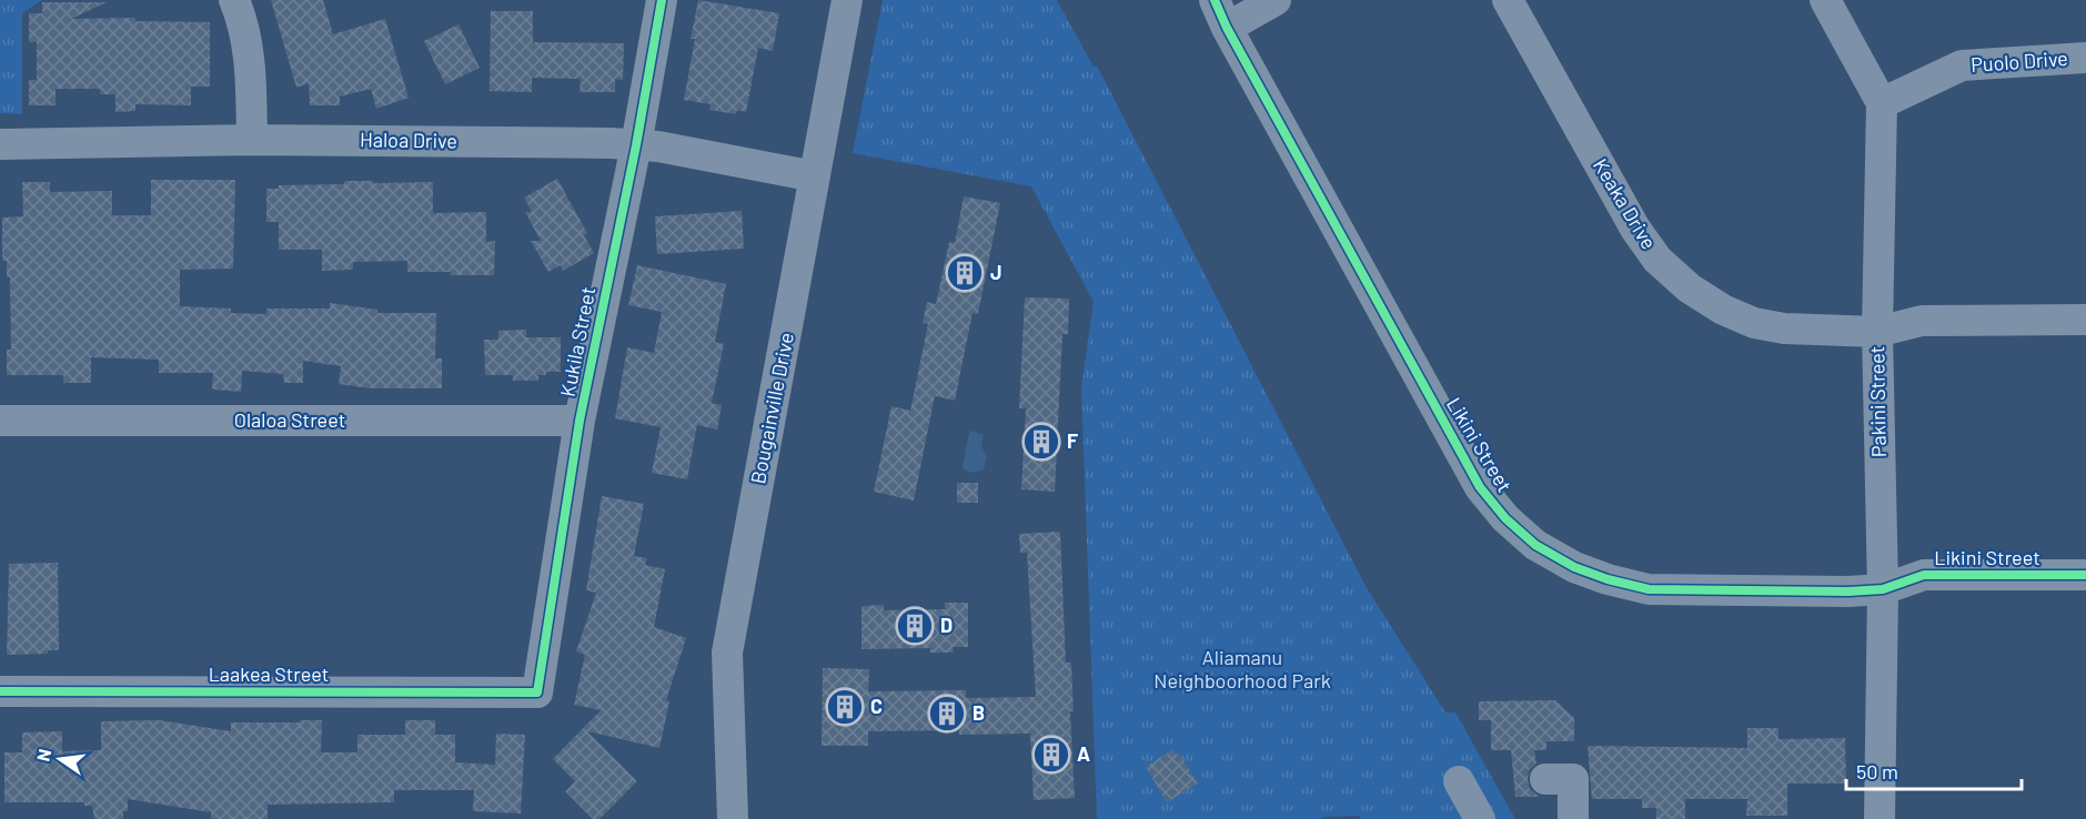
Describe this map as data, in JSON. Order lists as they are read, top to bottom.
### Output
{
  "streets": {
    "street": [
      "Puolo Drive",
      "Haloa Drive",
      "Keaka Drive",
      "Kukila Street",
      "Pakini Street",
      "Bougainville Drive",
      "Olaloa Street",
      "Likini Street",
      "Laakea Street"
    ]
  },
  "crossings": [
    ["Puolo Drive", "Pakini Street"],
    ["Haloa Drive", "Kukila Street"],
    ["Haloa Drive", "Bougainville Drive"],
    ["Keaka Drive", "Pakini Street"],
    ["Kukila Street", "Olaloa Street"],
    ["Kukila Street", "Laakea Street"],
    ["Pakini Street", "Likini Street"]
  ],
  "parks": ["Aliamanu Neighboorhood Park"],
  "places": {
    "building": [
      "J",
      "F",
      "D",
      "C",
      "B",
      "A"
    ]
  },
  "scale_bar": "50 m",
  "north": "left"
}
